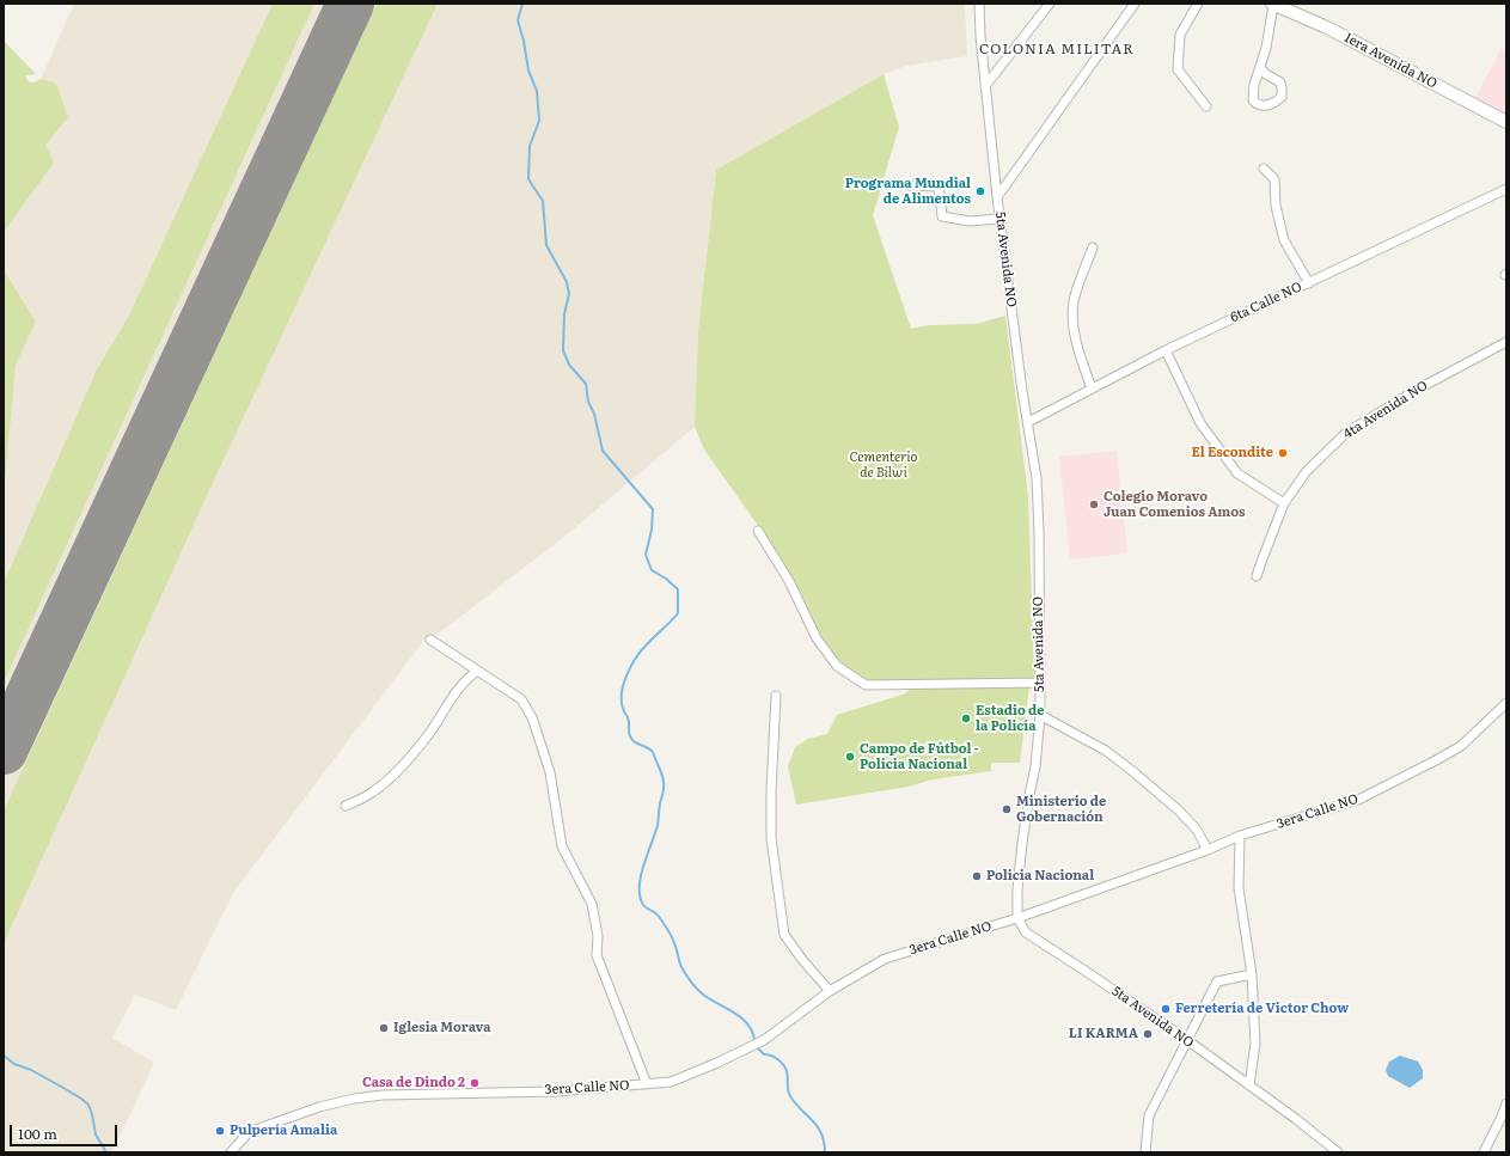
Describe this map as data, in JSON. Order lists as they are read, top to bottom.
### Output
{
  "streets": {
    "street": [
      "1era Avenida NO",
      "5ta Avenida NO",
      "6ta Calle NO",
      "4ta Avenida NO",
      "3era Calle NO"
    ]
  },
  "crossings": [
    ["5ta Avenida NO", "6ta Calle NO"],
    ["5ta Avenida NO", "3era Calle NO"]
  ],
  "districts": ["COLONIA MILITAR"],
  "parks": ["Cementerio de Bilwi"],
  "places": [
    "Programa Mundial de Alimentos",
    "El Escondite",
    "Colegio Moravo Juan Comenios Amos",
    "Estadio de la Policía",
    "Campo de Fútbol - Policia Nacional",
    "Ministerio de Gobernación",
    "Policia Nacional",
    "Ferretería de Victor Chow",
    "Iglesia Morava",
    "LI KARMA",
    "Casa de Dindo 2",
    "Pulpería Amalia"
  ],
  "scale_bar": "100 m"
}
